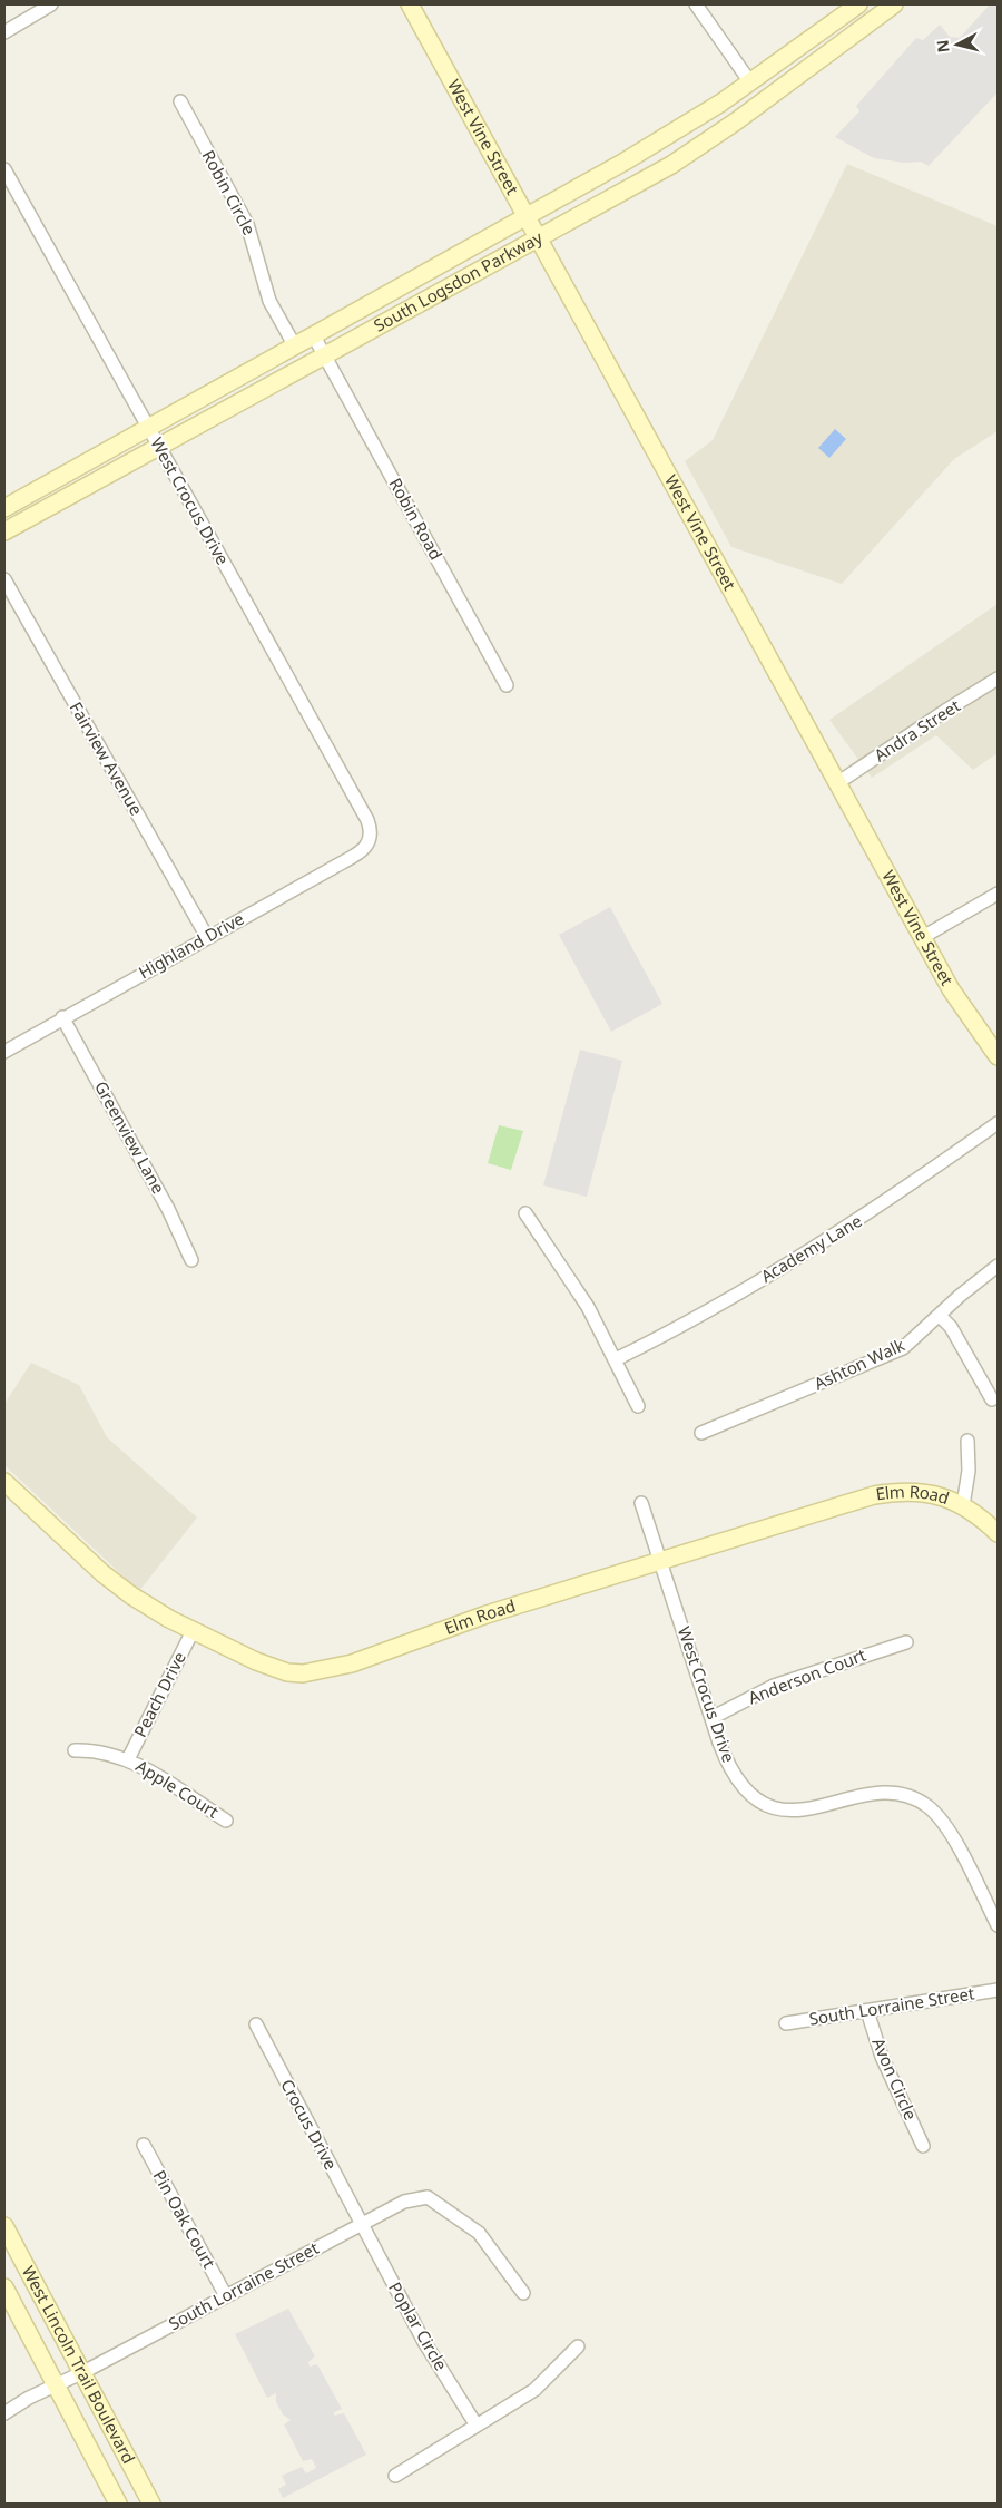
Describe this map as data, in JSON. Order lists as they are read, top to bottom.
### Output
{
  "streets": {
    "main road": [
      "West Vine Street",
      "South Logsdon Parkway",
      "Elm Road",
      "West Lincoln Trail Boulevard"
    ],
    "street": [
      "Robin Circle",
      "West Crocus Drive",
      "Robin Road",
      "Andra Street",
      "Fairview Avenue",
      "Highland Drive",
      "Greenview Lane",
      "Academy Lane",
      "Ashton Walk",
      "Anderson Court",
      "Peach Drive",
      "Apple Court",
      "South Lorraine Street",
      "Avon Circle",
      "Crocus Drive",
      "Pin Oak Court",
      "Poplar Circle"
    ]
  },
  "crossings": [
    ["West Vine Street", "South Logsdon Parkway"],
    ["West Vine Street", "Andra Street"],
    ["Robin Circle", "South Logsdon Parkway"],
    ["South Logsdon Parkway", "West Crocus Drive"],
    ["South Logsdon Parkway", "Robin Road"],
    ["West Crocus Drive", "Highland Drive"],
    ["West Crocus Drive", "Elm Road"],
    ["West Crocus Drive", "Anderson Court"],
    ["Fairview Avenue", "Highland Drive"],
    ["Highland Drive", "Greenview Lane"],
    ["Elm Road", "Peach Drive"],
    ["Peach Drive", "Apple Court"],
    ["South Lorraine Street", "Avon Circle"],
    ["South Lorraine Street", "Crocus Drive"],
    ["South Lorraine Street", "Pin Oak Court"],
    ["South Lorraine Street", "Poplar Circle"],
    ["South Lorraine Street", "West Lincoln Trail Boulevard"],
    ["Crocus Drive", "Poplar Circle"]
  ],
  "north": "left"
}
